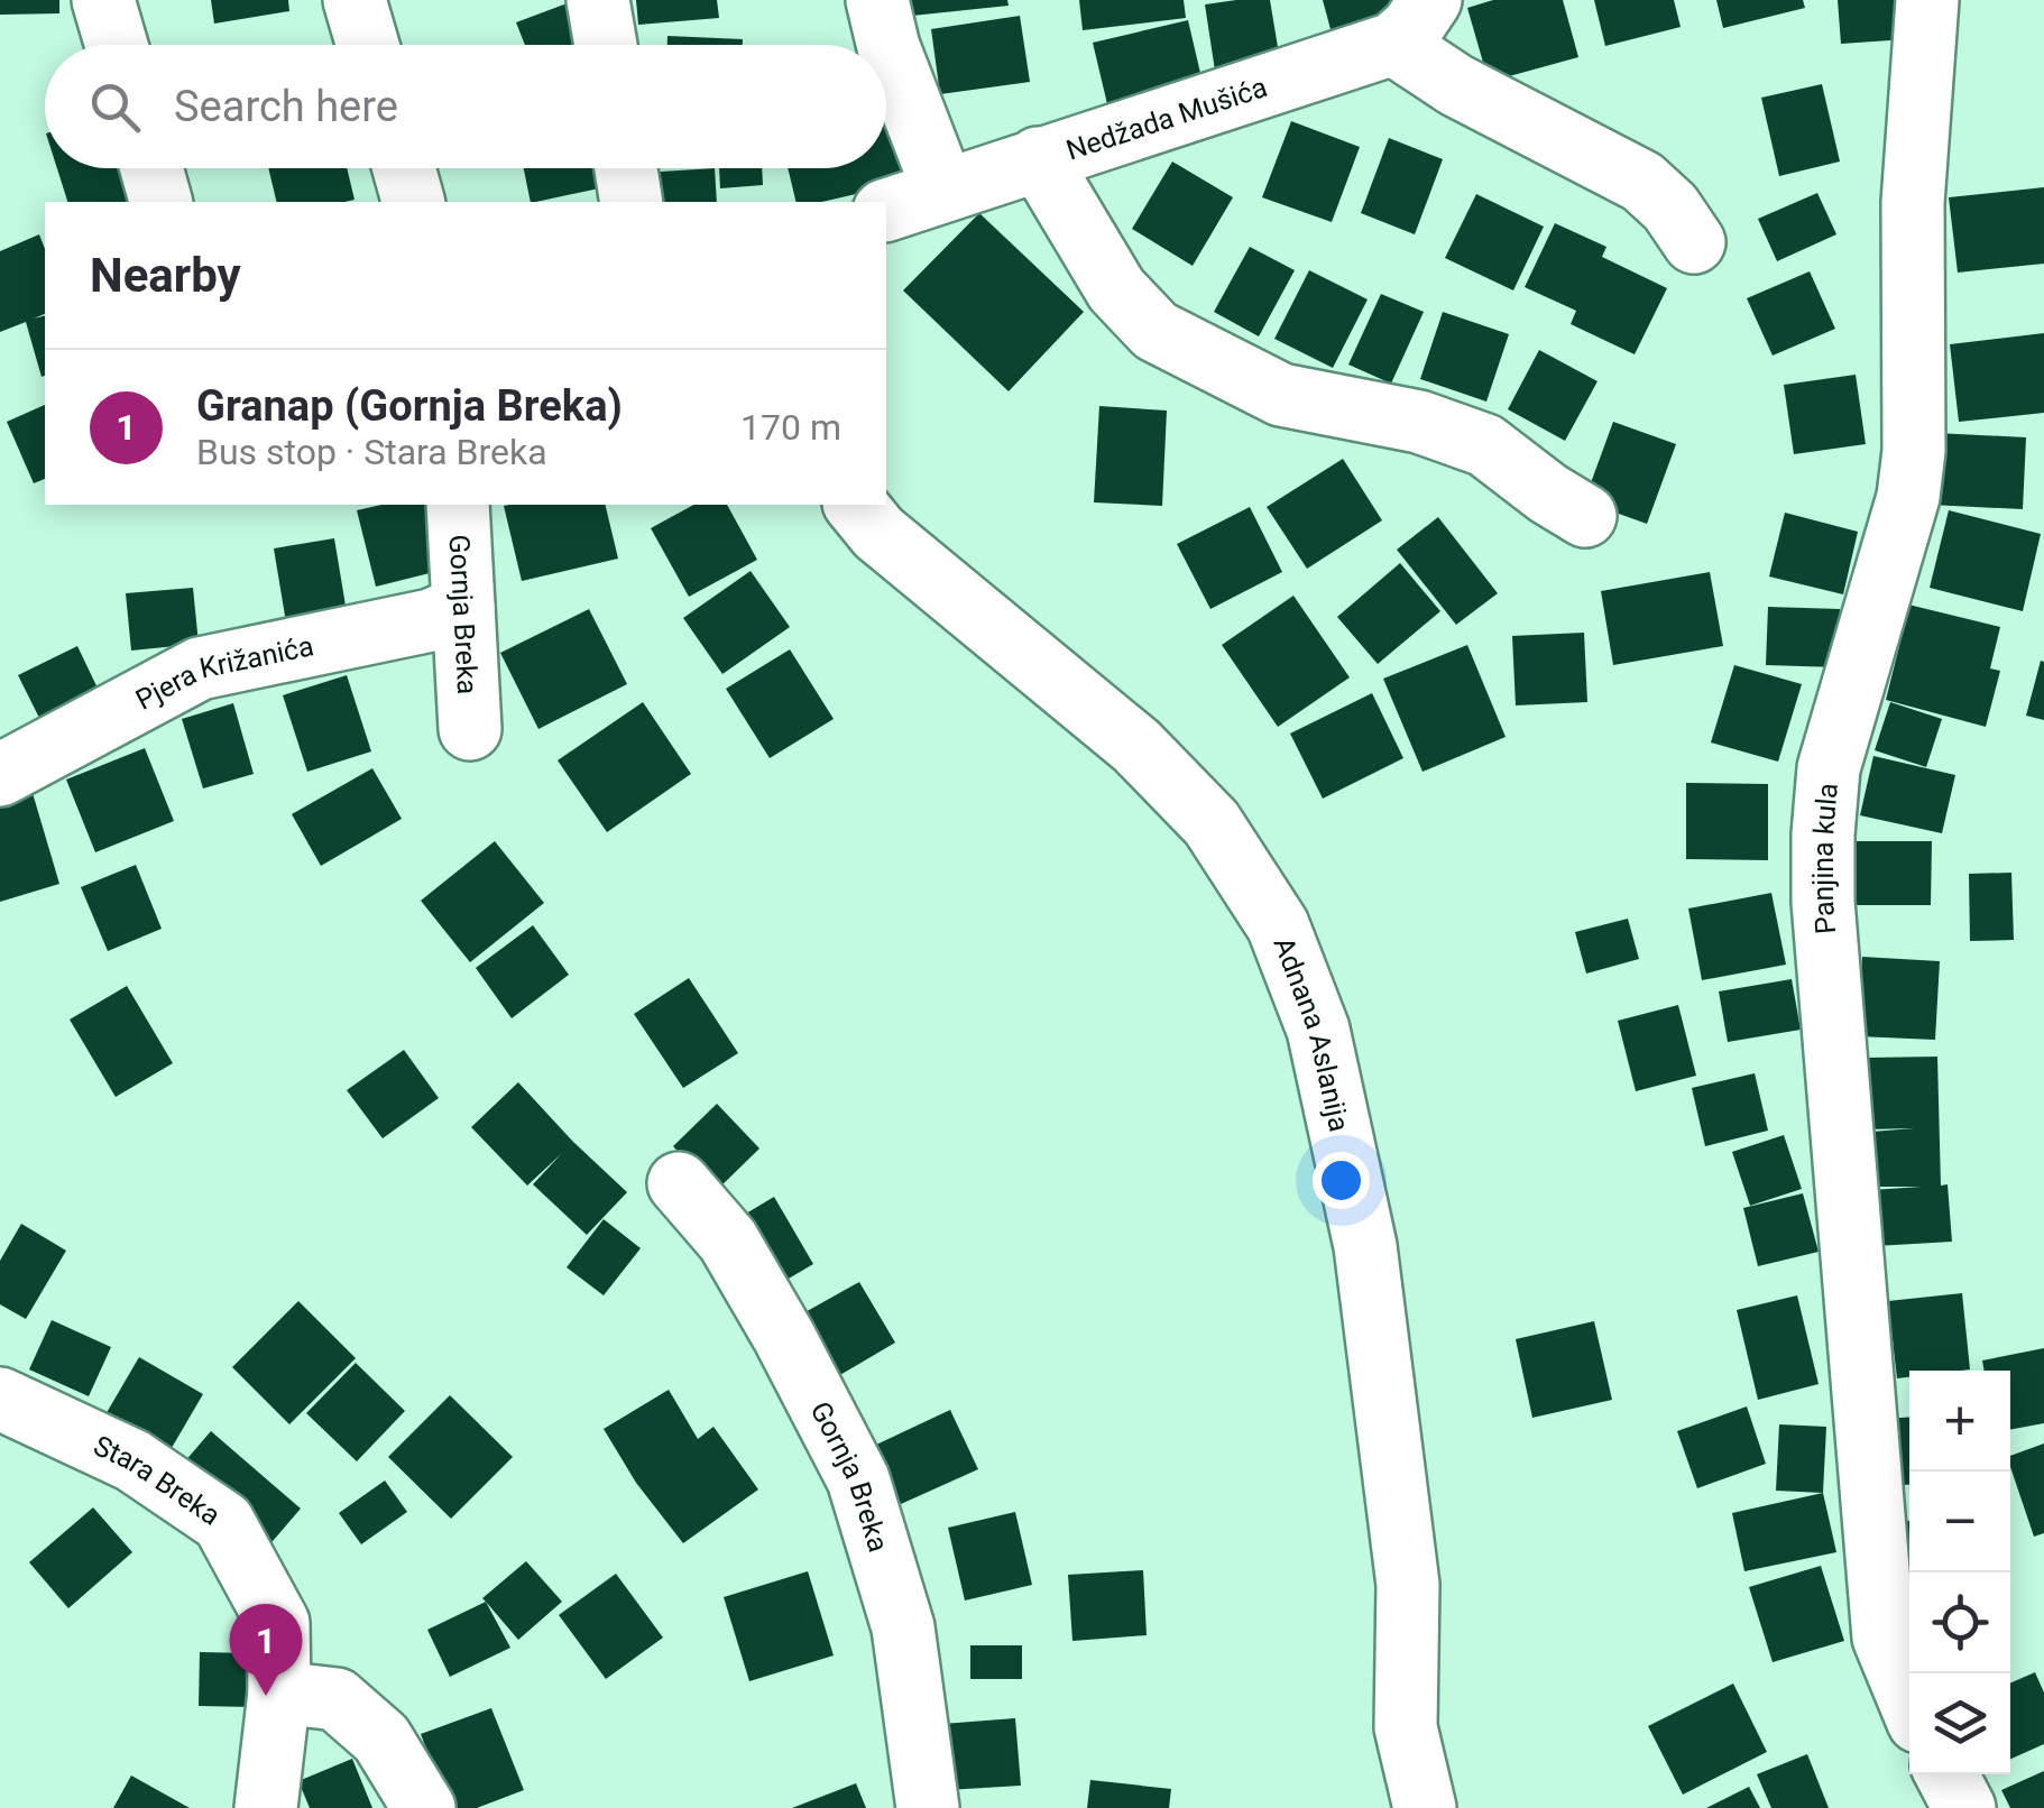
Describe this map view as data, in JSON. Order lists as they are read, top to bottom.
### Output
{
  "streets": {
    "street": [
      "Nedžada Mušića",
      "Gornja Breka",
      "Pjera Križanića",
      "Panjina kula",
      "Adnana Aslanija",
      "Stara Breka"
    ]
  },
  "crossings": [
    ["Gornja Breka", "Pjera Križanića"]
  ],
  "page": {
    "search": "Search here",
    "heading": "Nearby",
    "list": [
      {
        "mark": "1",
        "name": "Granap (Gornja Breka)",
        "note": "Bus stop · Stara Breka",
        "value": "170 m"
      }
    ],
    "map_buttons": ["+", "−"],
    "pins": "1"
  }
}
